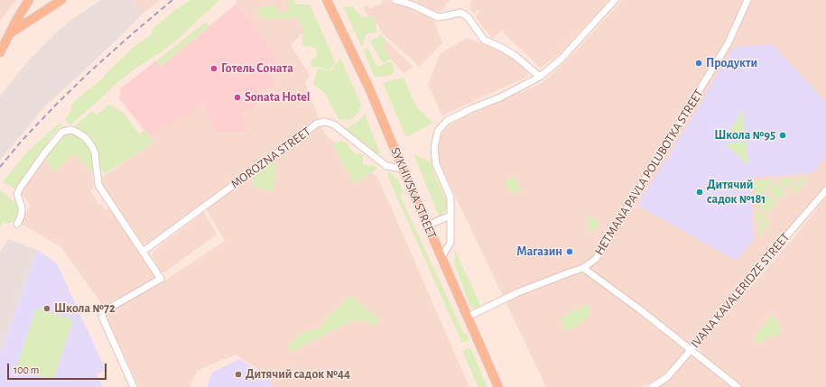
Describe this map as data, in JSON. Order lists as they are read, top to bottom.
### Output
{
  "streets": {
    "main road": ["SYKHIVSKA STREET"],
    "street": ["MOROZNA STREET", "HETMANA PAVLA POLUBOTKA STREET", "IVANA KAVALERIDZE STREET"]
  },
  "crossings": [
    ["MOROZNA STREET", "SYKHIVSKA STREET"],
    ["HETMANA PAVLA POLUBOTKA STREET", "SYKHIVSKA STREET"]
  ],
  "places": [
    "Продукти",
    "Готель Соната",
    "Sonata Hotel",
    "Школа №95",
    "Дитячий садок №181",
    "Магазин",
    "Школа №72",
    "Дитячий садок №44"
  ],
  "scale_bar": "100 m"
}
